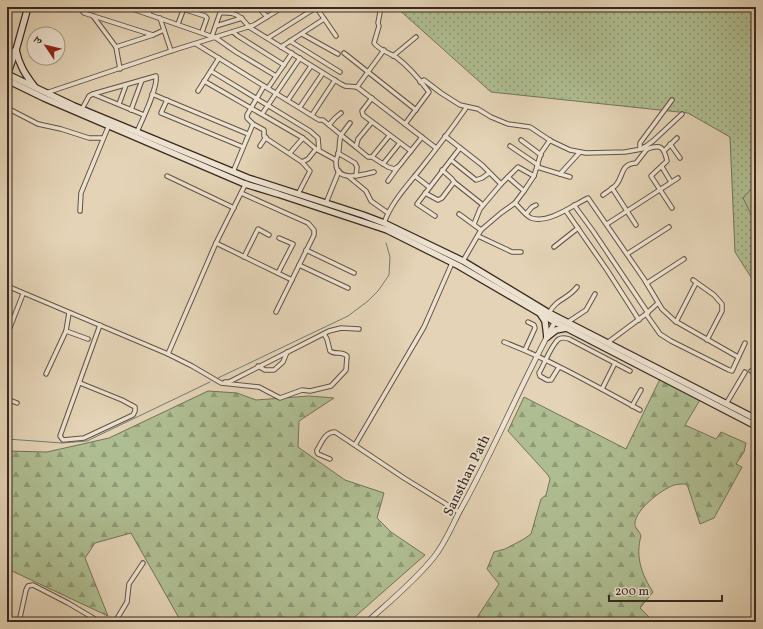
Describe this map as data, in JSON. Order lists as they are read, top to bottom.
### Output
{
  "streets": {
    "street": ["Sansthan Path"]
  },
  "scale_bar": "200 m",
  "north": "top left"
}
